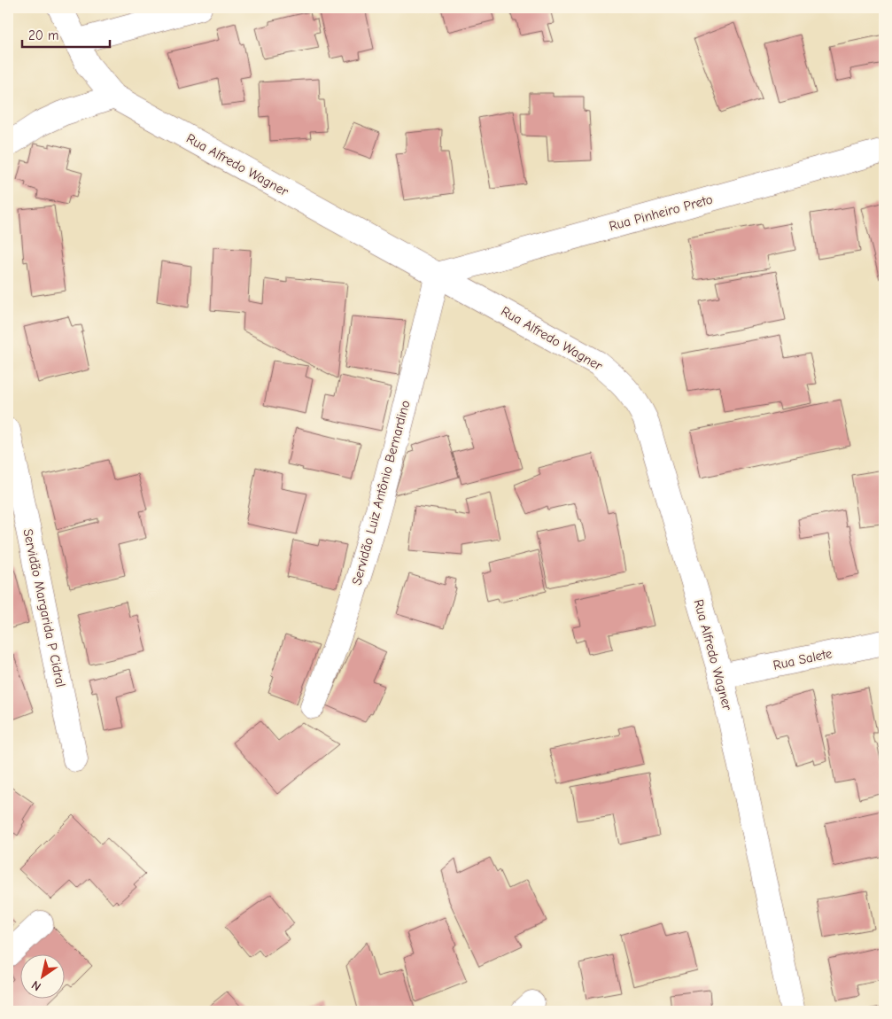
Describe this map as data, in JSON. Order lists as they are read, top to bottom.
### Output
{
  "streets": {
    "street": [
      "Rua Alfredo Wagner",
      "Rua Pinheiro Preto",
      "Servidão Luiz Antônio Bernardino",
      "Servidão Margarida P Cidral",
      "Rua Salete"
    ]
  },
  "crossings": [
    ["Rua Alfredo Wagner", "Rua Pinheiro Preto"],
    ["Rua Alfredo Wagner", "Servidão Luiz Antônio Bernardino"],
    ["Rua Alfredo Wagner", "Rua Salete"],
    ["Rua Pinheiro Preto", "Servidão Luiz Antônio Bernardino"]
  ],
  "scale_bar": "20 m",
  "north": "bottom left"
}
